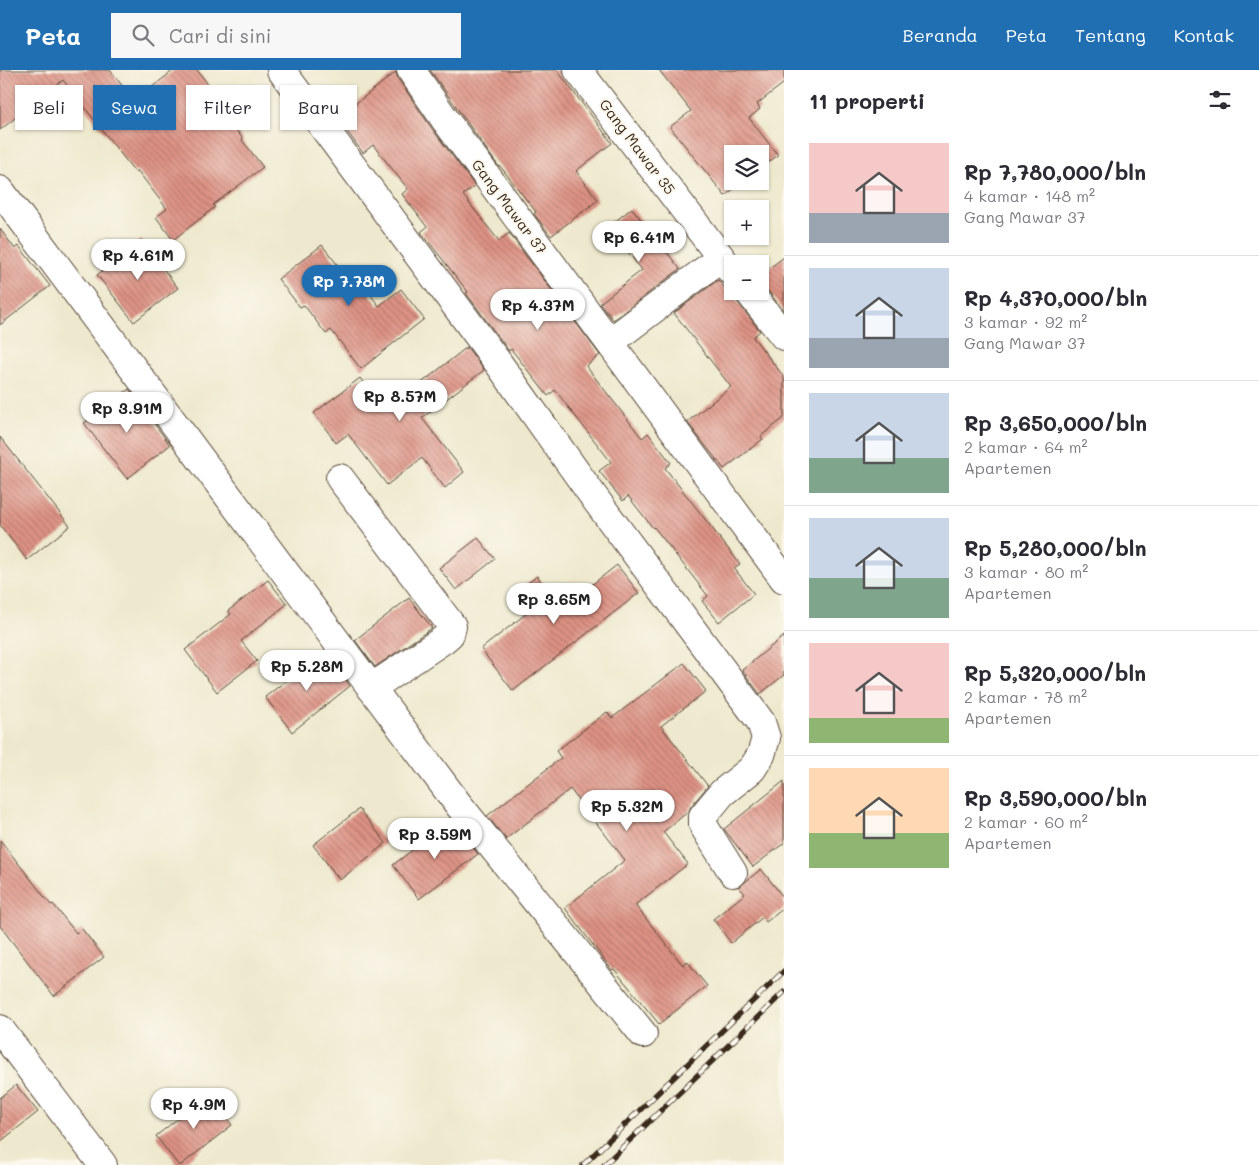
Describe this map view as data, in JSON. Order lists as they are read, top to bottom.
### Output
{
  "streets": {
    "street": ["Gang Mawar 35", "Gang Mawar 37"]
  },
  "page": {
    "header": "Peta",
    "search": "Cari di sini",
    "nav": [
      "Beranda",
      "Peta",
      "Tentang",
      "Kontak"
    ],
    "heading": "11 properti",
    "chip": [
      "Beli",
      "Sewa",
      "Filter",
      "Baru"
    ],
    "list": [
      {
        "name": "Rp 7,780,000/bln",
        "note": "4 kamar · 148 m² · Gang Mawar 37"
      },
      {
        "name": "Rp 4,370,000/bln",
        "note": "3 kamar · 92 m² · Gang Mawar 37"
      },
      {
        "name": "Rp 3,650,000/bln",
        "note": "2 kamar · 64 m² · Apartemen"
      },
      {
        "name": "Rp 5,280,000/bln",
        "note": "3 kamar · 80 m² · Apartemen"
      },
      {
        "name": "Rp 5,320,000/bln",
        "note": "2 kamar · 78 m² · Apartemen"
      },
      {
        "name": "Rp 3,590,000/bln",
        "note": "2 kamar · 60 m² · Apartemen"
      }
    ],
    "map_buttons": ["+", "−"],
    "price": [
      "Rp 6.41M",
      "Rp 4.61M",
      "Rp 7.78M",
      "Rp 4.37M",
      "Rp 8.57M",
      "Rp 3.91M",
      "Rp 3.65M",
      "Rp 5.28M",
      "Rp 5.32M",
      "Rp 3.59M",
      "Rp 4.9M"
    ]
  }
}
